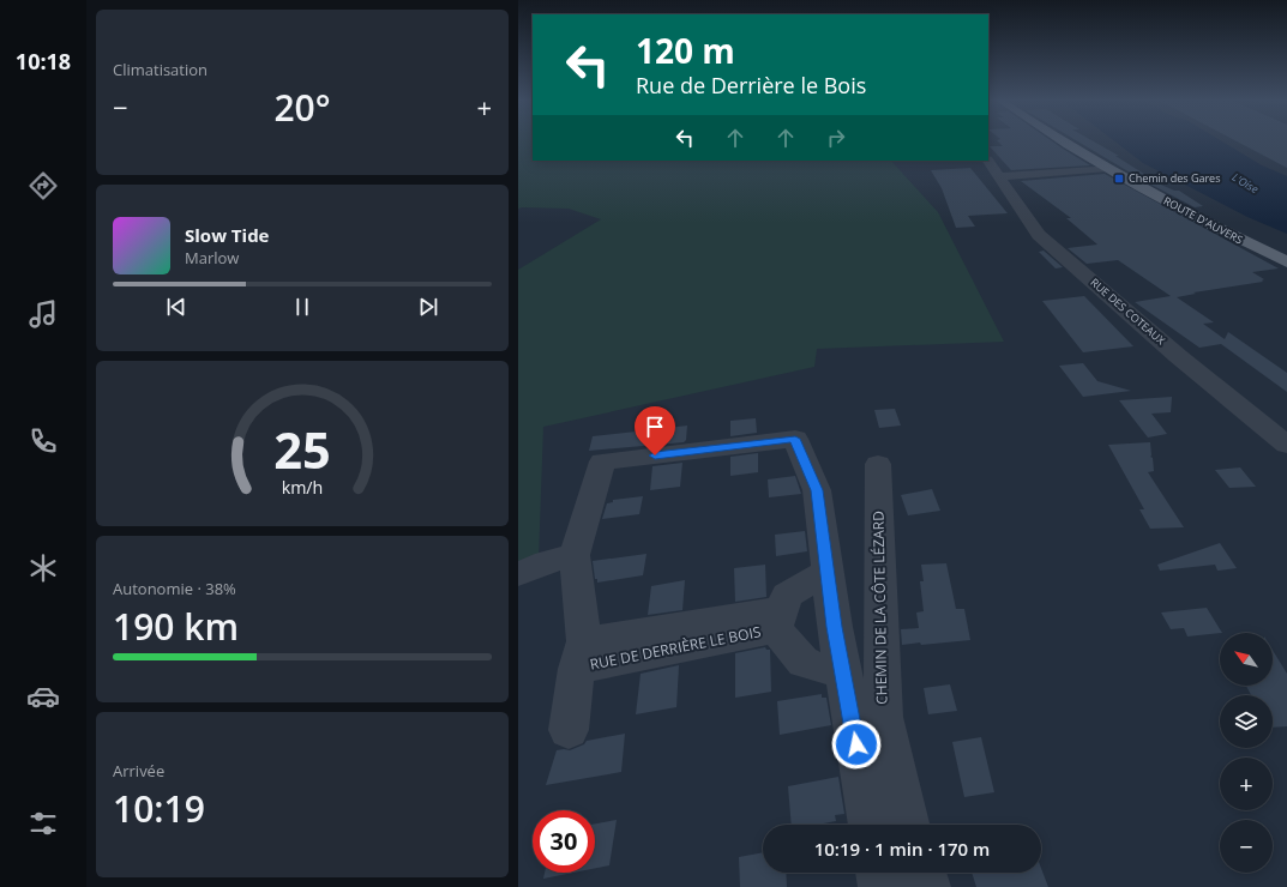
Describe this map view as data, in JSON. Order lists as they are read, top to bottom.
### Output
{
  "streets": {
    "main road": ["ROUTE D'AUVERS"],
    "street": ["RUE DES COTEAUX", "CHEMIN DE LA CÔTE LÉZARD", "RUE DE DERRIÈRE LE BOIS"]
  },
  "water": ["L'Oise"],
  "places": {
    "transit": ["Chemin des Gares"]
  },
  "north": "top left",
  "page": {
    "tabs": "10:18",
    "tile": [
      "Climatisation",
      ["Autonomie · 38%", "190 km"],
      ["Arrivée", "10:19"]
    ],
    "turn": ["120 m", "Rue de Derrière le Bois"],
    "heat": ["−", "20°", "+"],
    "song": ["Slow Tide", "Marlow"],
    "map_buttons": ["+", "−"],
    "limit": "30",
    "trip": "10:19 · 1 min · 170 m",
    "gauge": ["25", "km/h"]
  }
}
